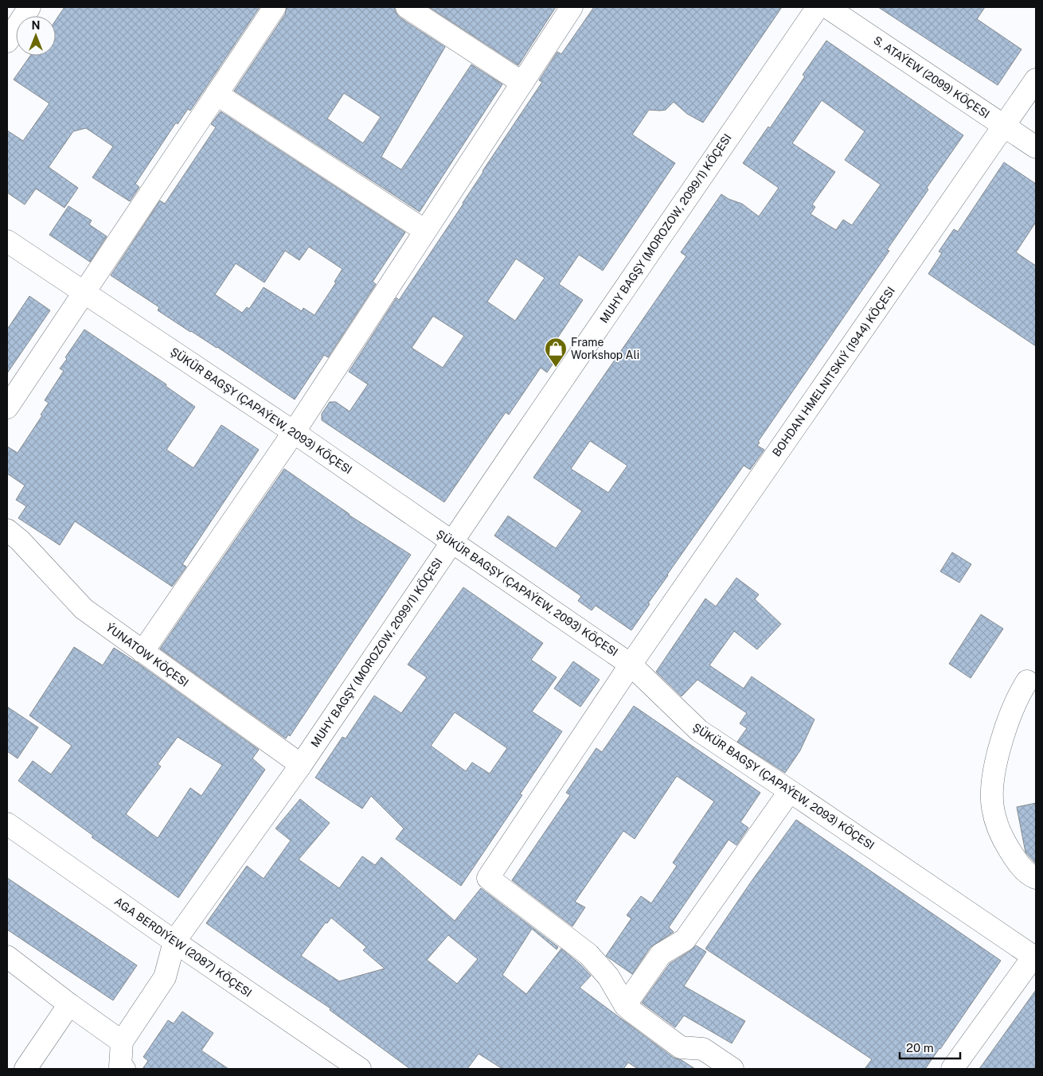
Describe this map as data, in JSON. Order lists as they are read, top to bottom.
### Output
{
  "streets": {
    "street": [
      "S. ATAÝEW (2099) KÖÇESI",
      "MUHY BAGŞY (MOROZOW, 2099/1) KÖÇESI",
      "BOHDAN HMELNITSKIÝ (1944) KÖÇESI",
      "ŞÜKÜR BAGŞY (ÇAPAÝEW, 2093) KÖÇESI",
      "ÝUNATOW KÖÇESI",
      "AGA BERDIÝEW (2087) KÖÇESI"
    ]
  },
  "crossings": [
    ["S. ATAÝEW (2099) KÖÇESI", "BOHDAN HMELNITSKIÝ (1944) KÖÇESI"],
    ["MUHY BAGŞY (MOROZOW, 2099/1) KÖÇESI", "ŞÜKÜR BAGŞY (ÇAPAÝEW, 2093) KÖÇESI"],
    ["MUHY BAGŞY (MOROZOW, 2099/1) KÖÇESI", "ÝUNATOW KÖÇESI"],
    ["MUHY BAGŞY (MOROZOW, 2099/1) KÖÇESI", "AGA BERDIÝEW (2087) KÖÇESI"],
    ["BOHDAN HMELNITSKIÝ (1944) KÖÇESI", "ŞÜKÜR BAGŞY (ÇAPAÝEW, 2093) KÖÇESI"]
  ],
  "places": {
    "shop": ["Frame Workshop Ali"]
  },
  "scale_bar": "20 m",
  "north": "top"
}
